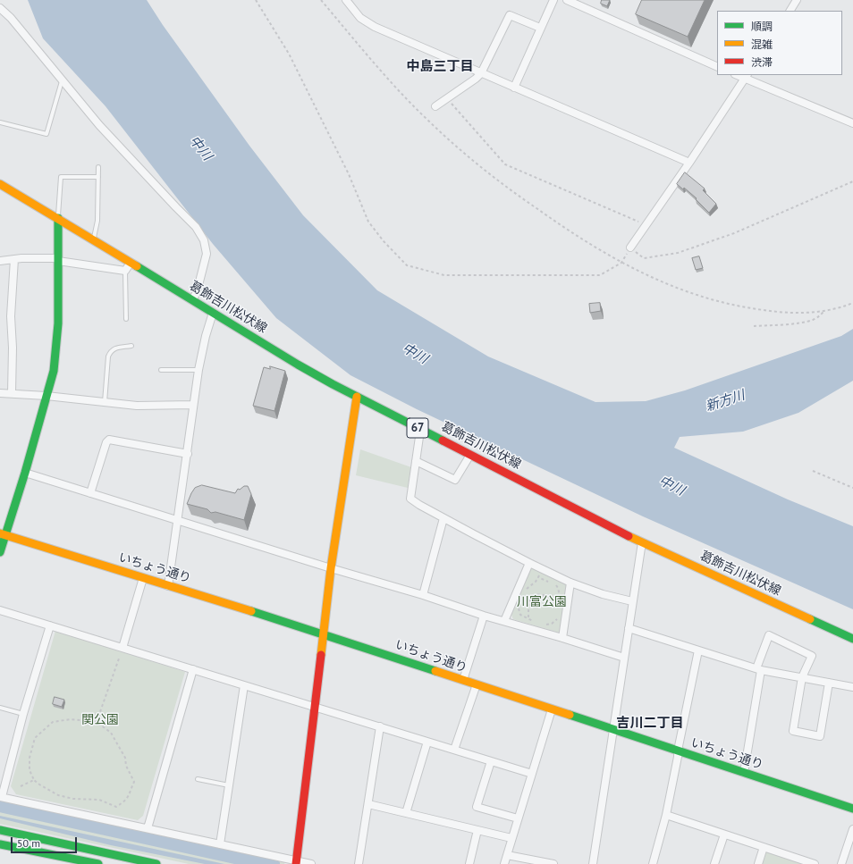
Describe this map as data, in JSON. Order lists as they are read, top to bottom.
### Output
{
  "streets": {
    "street": ["葛飾吉川松伏線", "67", "いちょう通り"]
  },
  "districts": ["中島三丁目", "吉川二丁目"],
  "water": ["中川", "新方川"],
  "parks": ["川富公園", "関公園"],
  "legend": ["順調", "混雑", "渋滞"],
  "scale_bar": "50 m"
}
